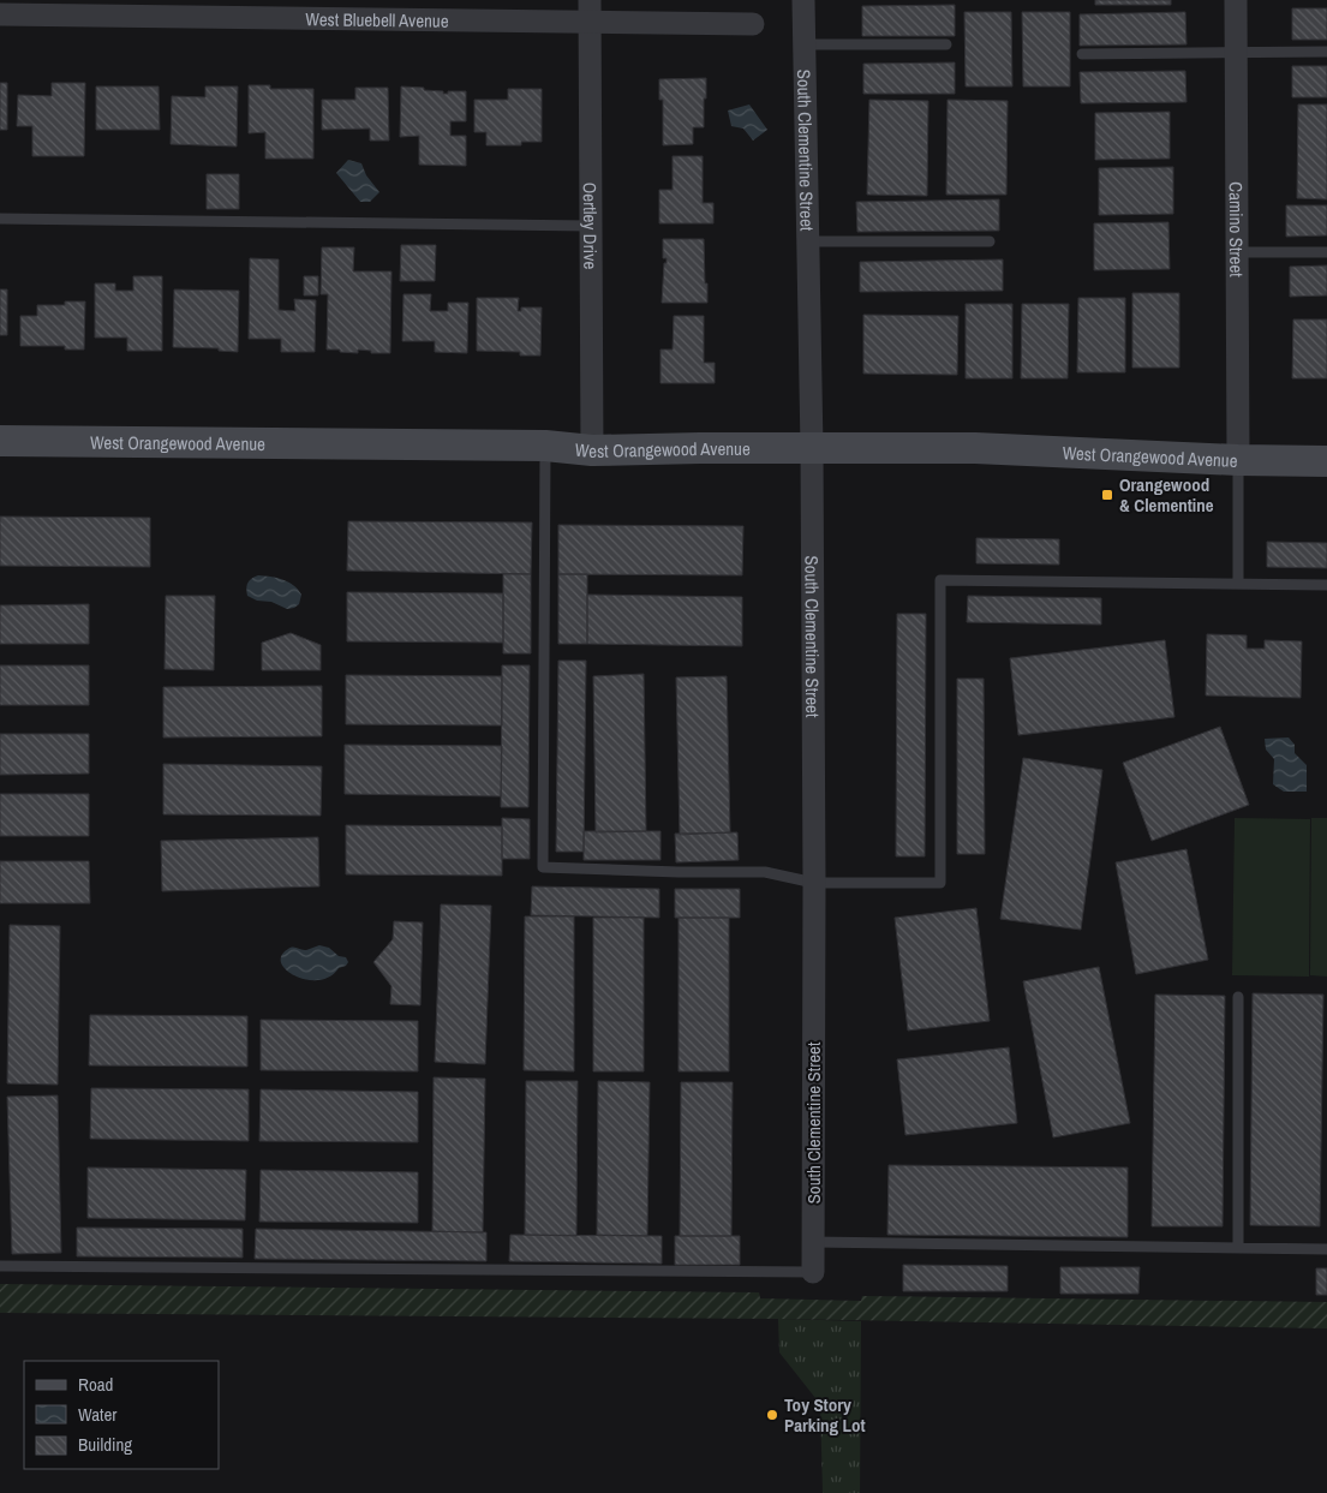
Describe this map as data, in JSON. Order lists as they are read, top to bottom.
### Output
{
  "streets": {
    "main road": ["West Orangewood Avenue"],
    "street": [
      "West Bluebell Avenue",
      "South Clementine Street",
      "Oertley Drive",
      "Camino Street"
    ]
  },
  "crossings": [
    ["West Bluebell Avenue", "Oertley Drive"],
    ["South Clementine Street", "West Orangewood Avenue"],
    ["Oertley Drive", "West Orangewood Avenue"],
    ["Camino Street", "West Orangewood Avenue"]
  ],
  "places": {
    "transit": ["Orangewood & Clementine"],
    "other": ["Toy Story Parking Lot"]
  },
  "legend": ["Road", "Water", "Building"]
}
